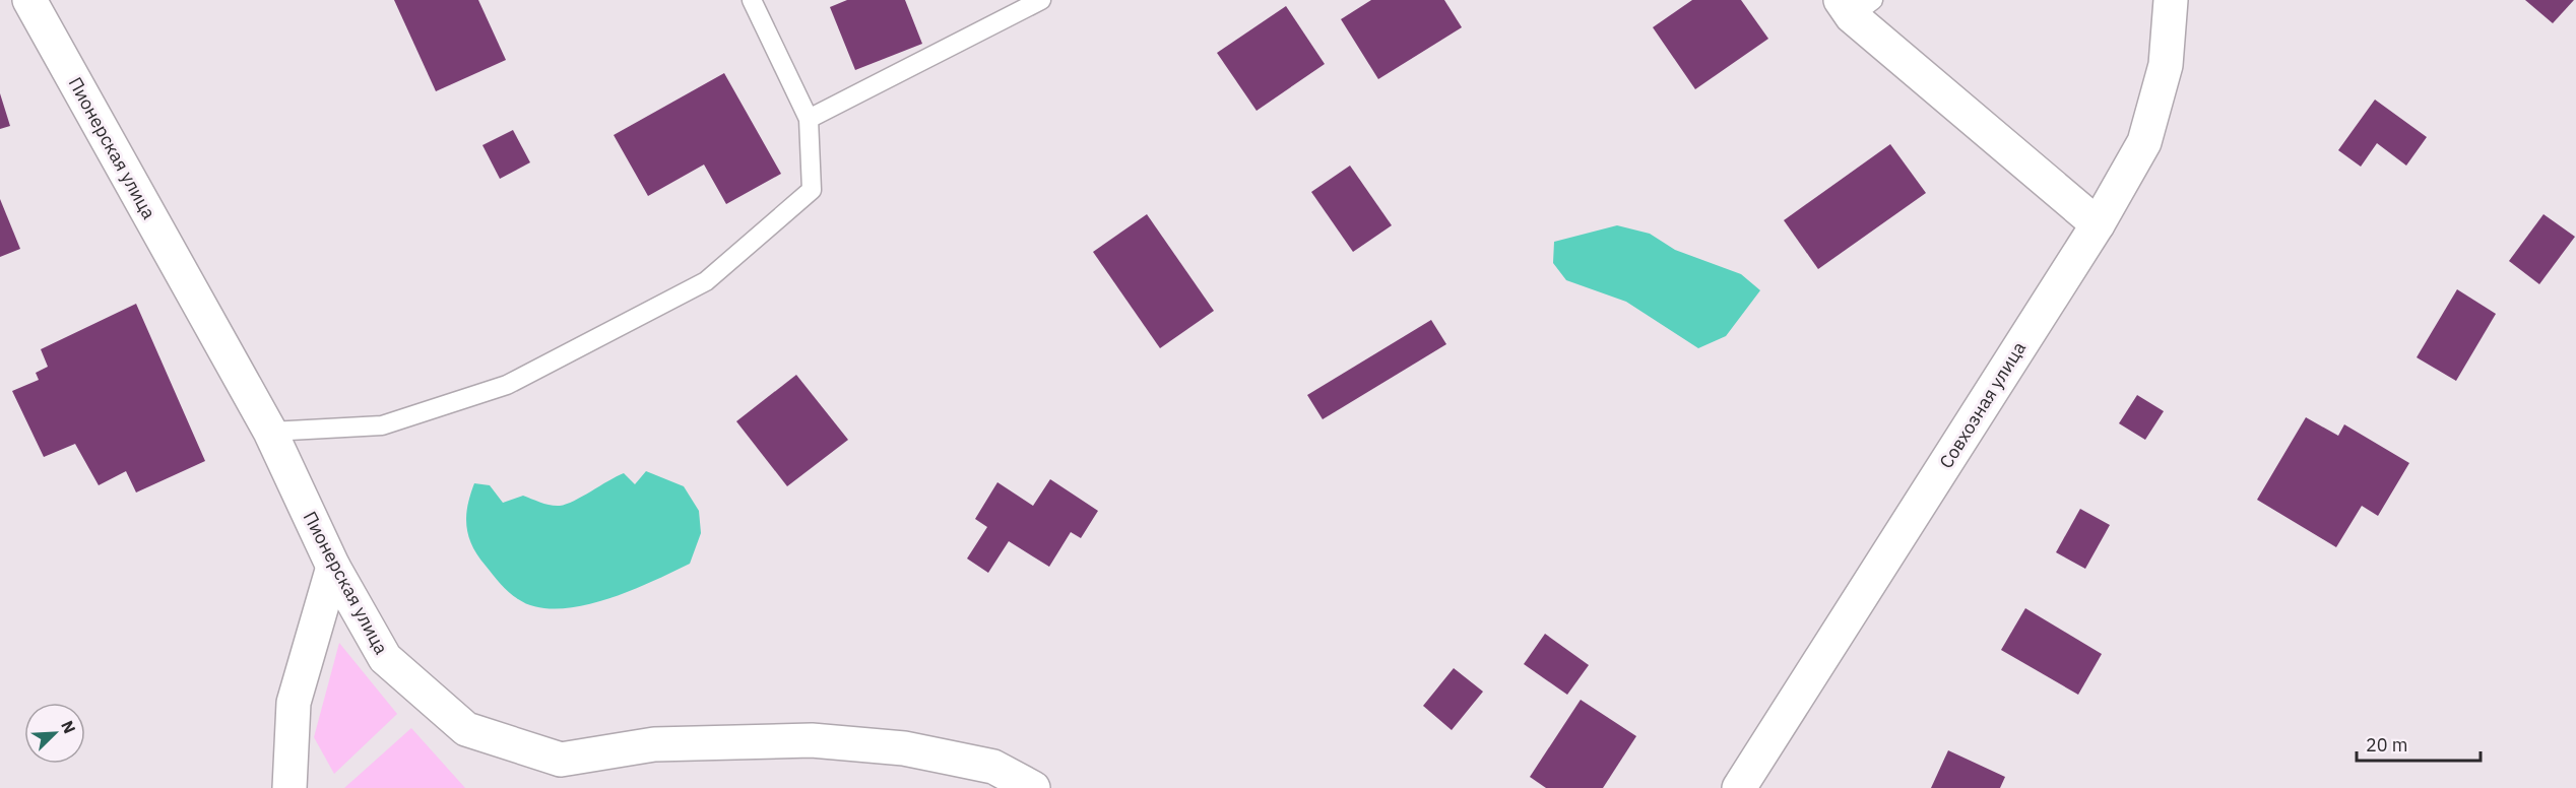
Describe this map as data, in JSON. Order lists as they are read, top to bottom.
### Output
{
  "streets": {
    "street": ["Пионерская улица", "Совхозная улица"]
  },
  "scale_bar": "20 m",
  "north": "top right"
}
